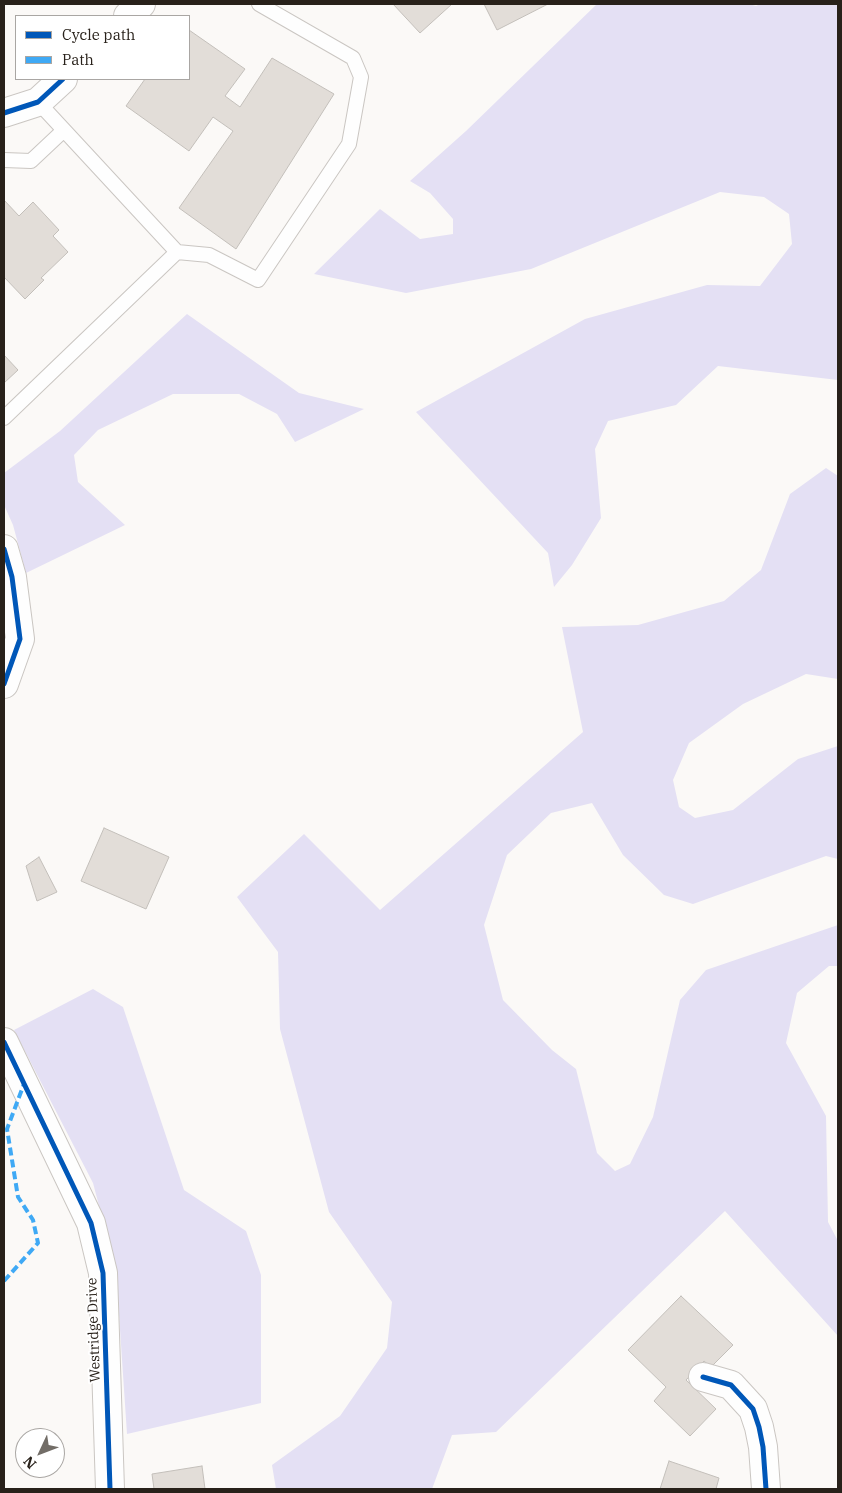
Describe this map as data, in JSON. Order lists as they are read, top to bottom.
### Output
{
  "streets": {
    "street": ["Westridge Drive"]
  },
  "legend": ["Cycle path", "Path"],
  "north": "bottom left"
}
